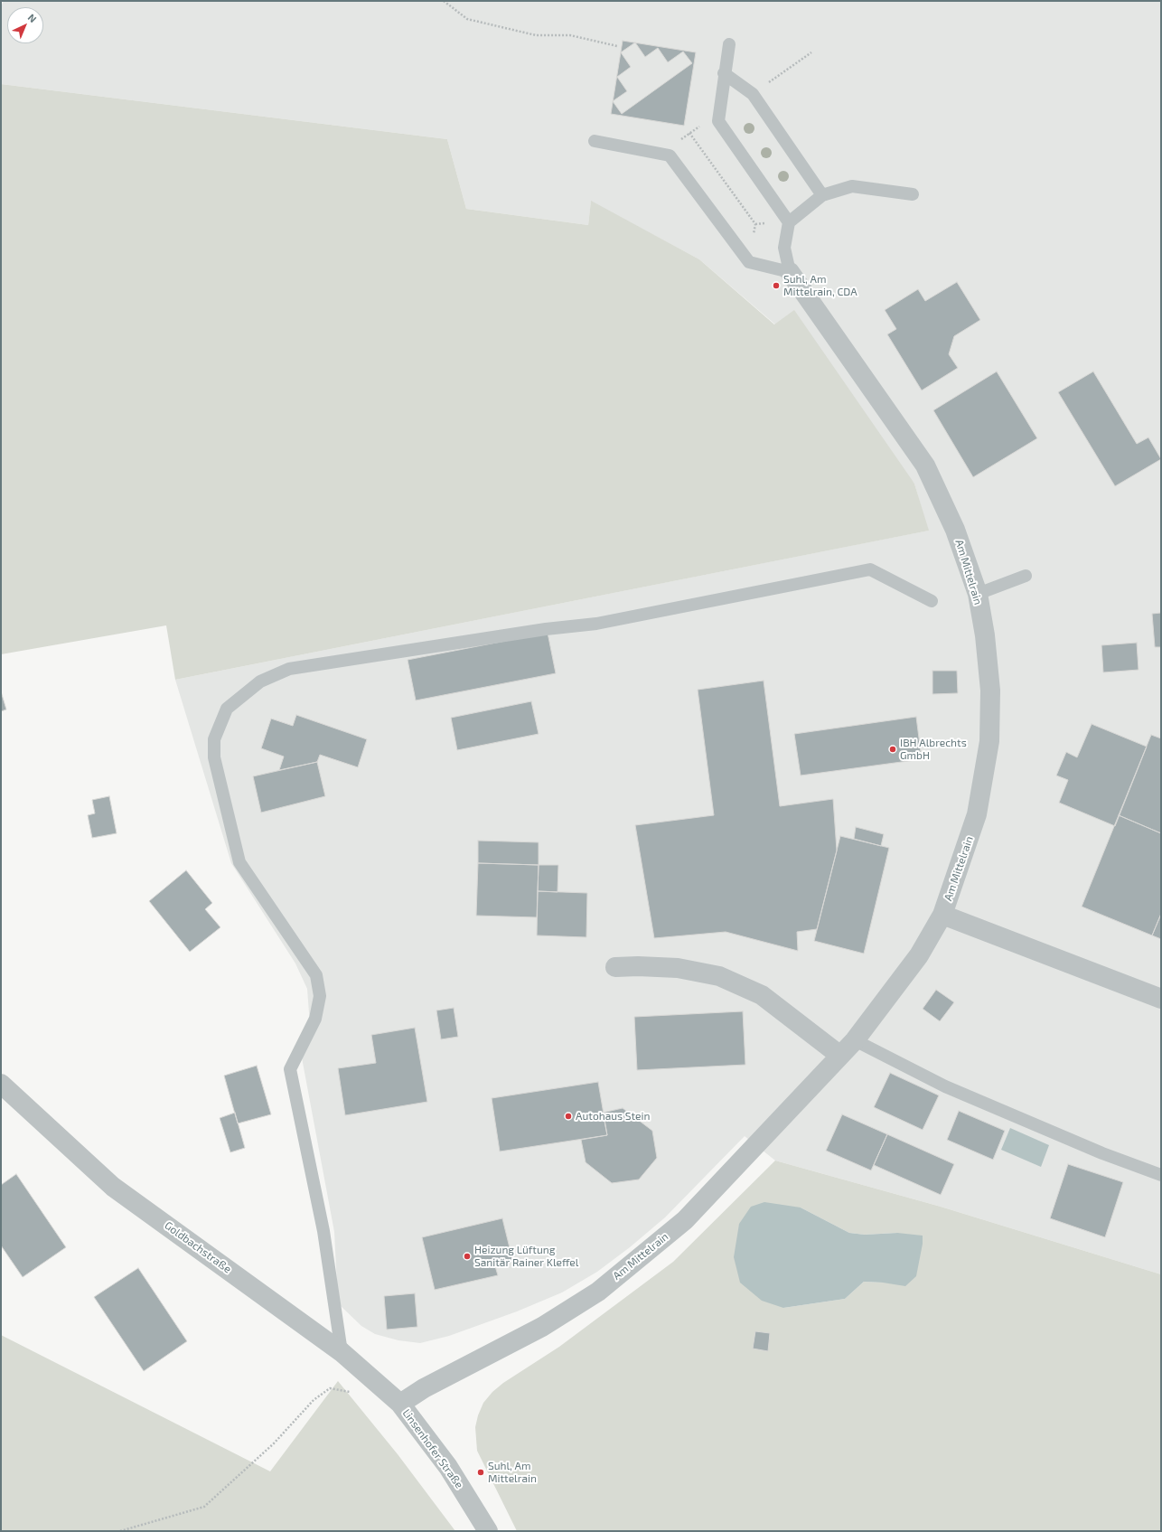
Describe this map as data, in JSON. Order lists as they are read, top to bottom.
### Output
{
  "streets": {
    "street": ["Am Mittelrain", "Goldbachstraße", "Linsenhofer Straße"]
  },
  "crossings": [
    ["Am Mittelrain", "Goldbachstraße"],
    ["Am Mittelrain", "Linsenhofer Straße"],
    ["Goldbachstraße", "Linsenhofer Straße"]
  ],
  "places": [
    "Suhl, Am Mittelrain, CDA",
    "IBH Albrechts GmbH",
    "Autohaus Stein",
    "Heizung Lüftung Sanitär Rainer Kleffel",
    "Suhl, Am Mittelrain"
  ],
  "north": "top right"
}
